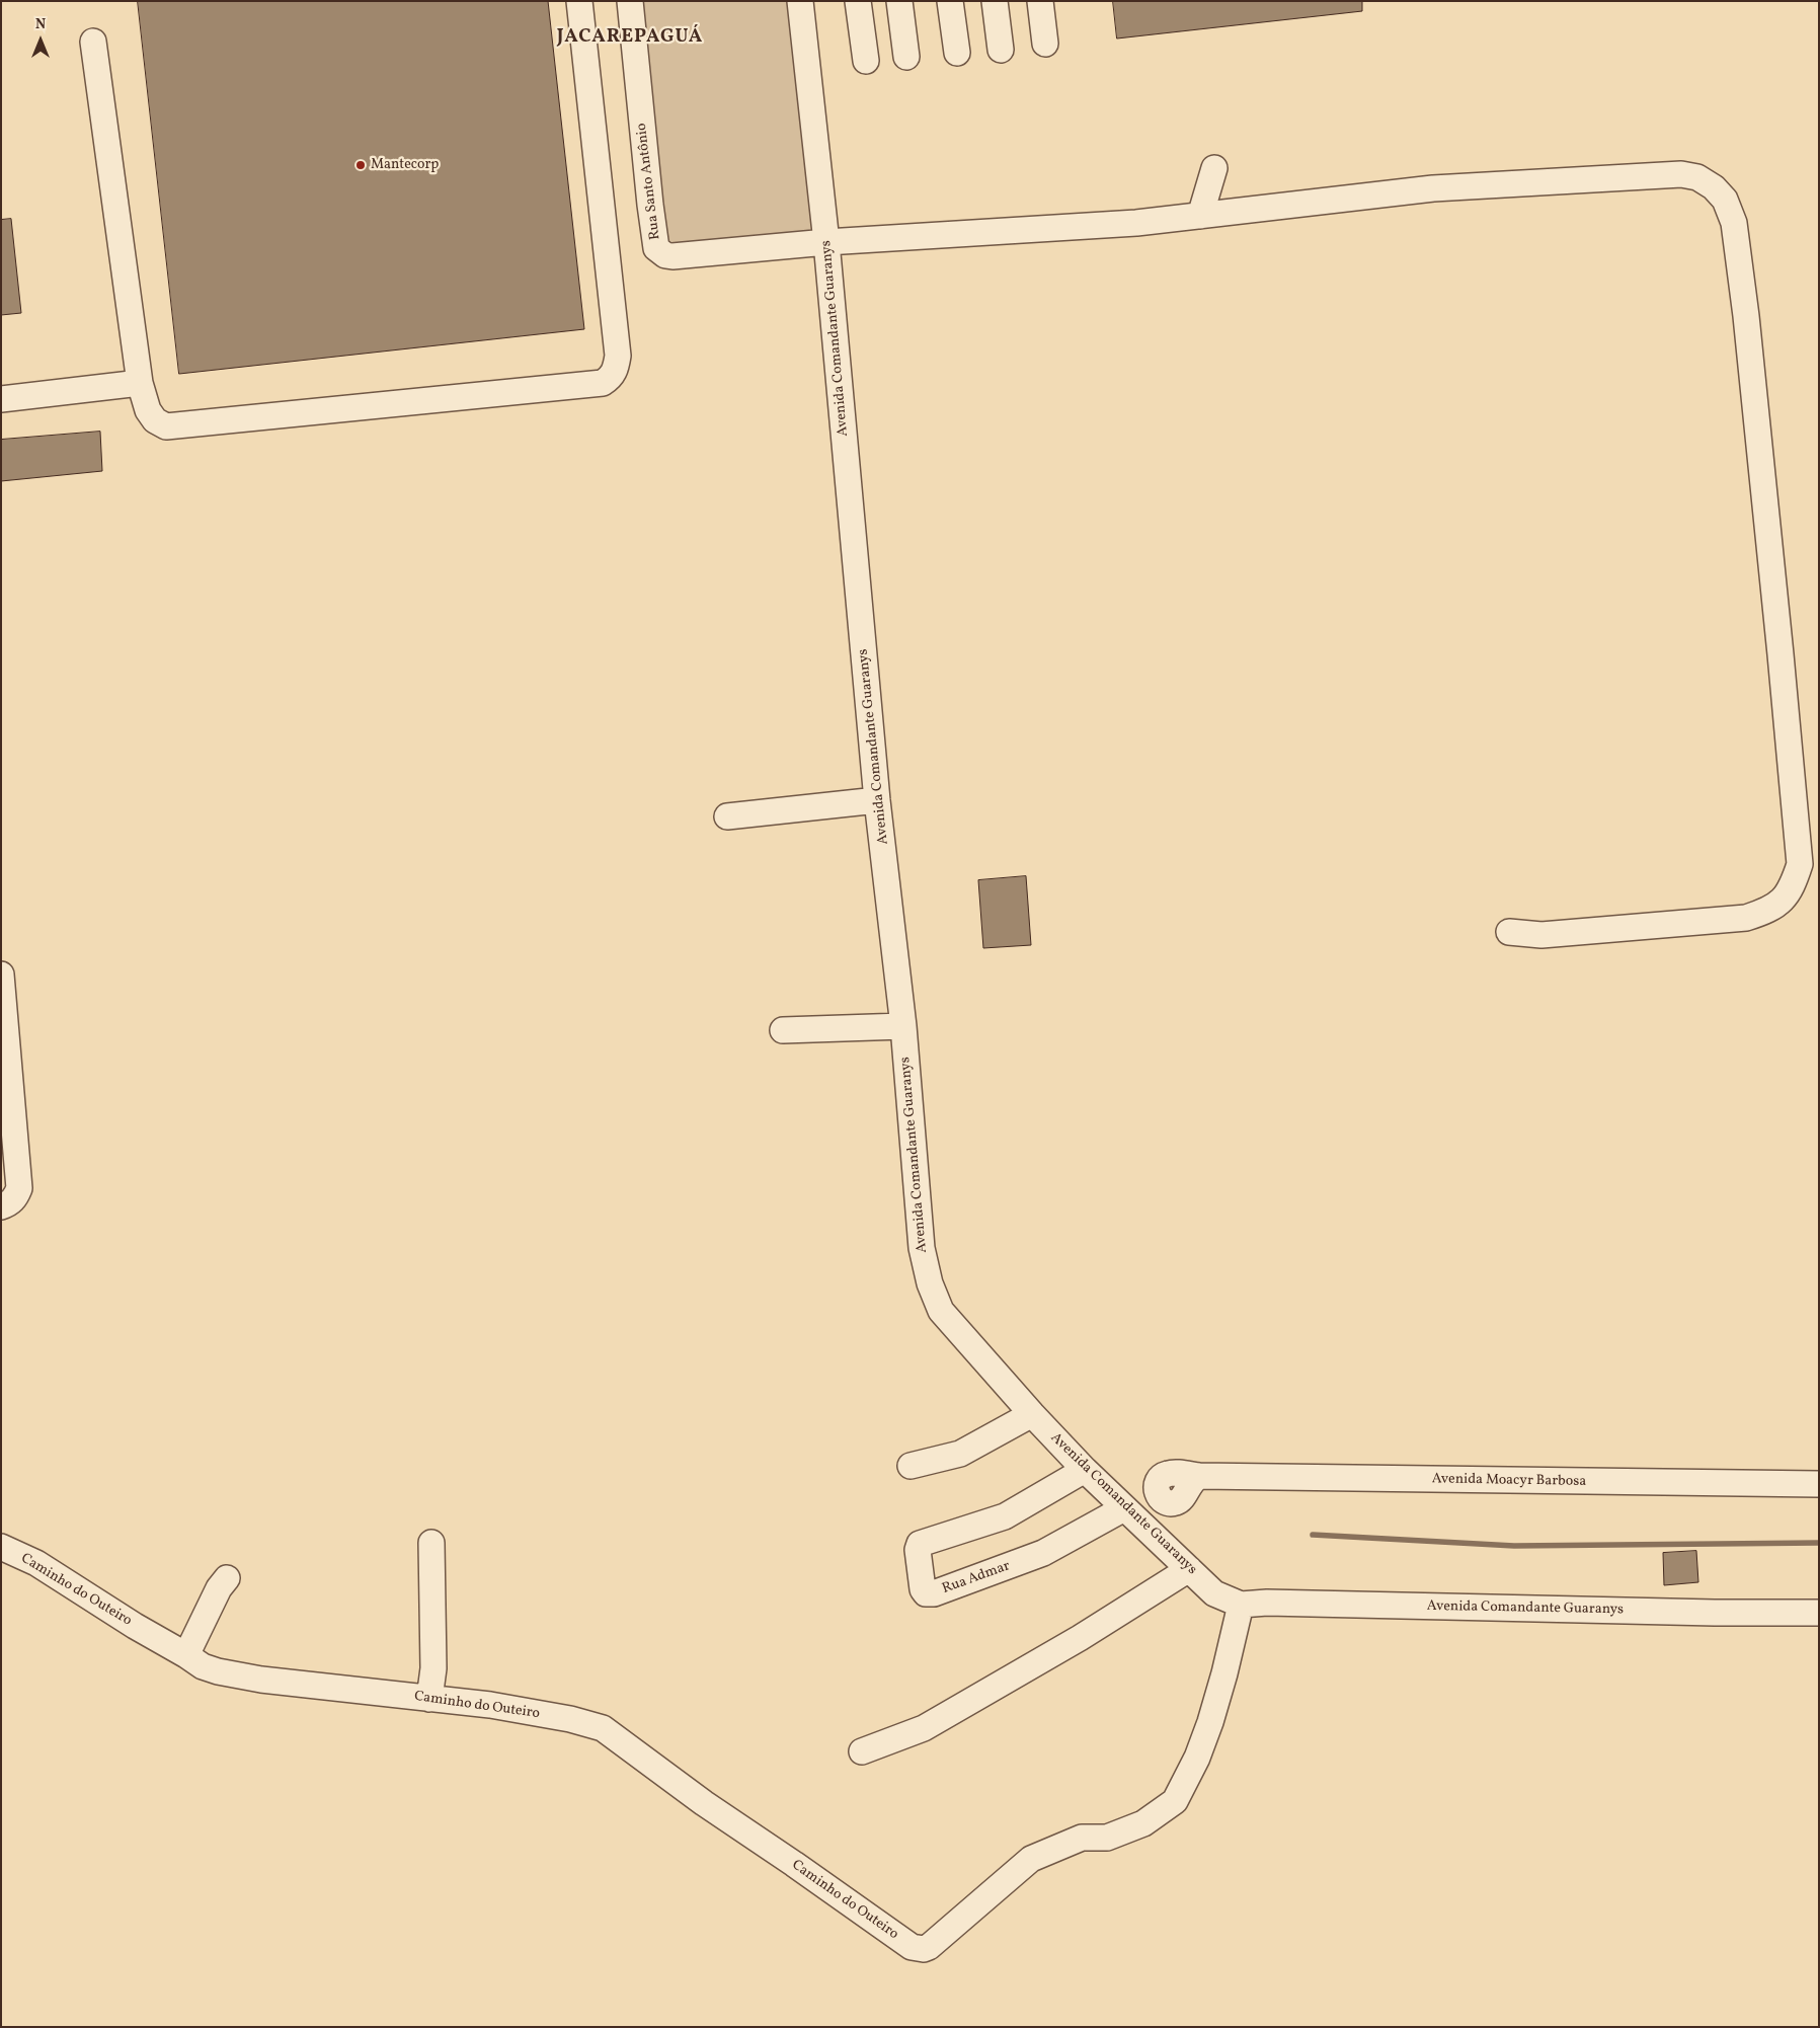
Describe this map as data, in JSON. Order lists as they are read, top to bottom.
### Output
{
  "streets": {
    "street": [
      "Rua Santo Antônio",
      "Avenida Comandante Guaranys",
      "Avenida Moacyr Barbosa",
      "Rua Admar",
      "Caminho do Outeiro"
    ]
  },
  "crossings": [
    ["Rua Santo Antônio", "Avenida Comandante Guaranys"],
    ["Avenida Comandante Guaranys", "Rua Admar"],
    ["Avenida Comandante Guaranys", "Caminho do Outeiro"]
  ],
  "districts": ["JACAREPAGUÁ"],
  "places": ["Mantecorp"],
  "north": "top"
}
